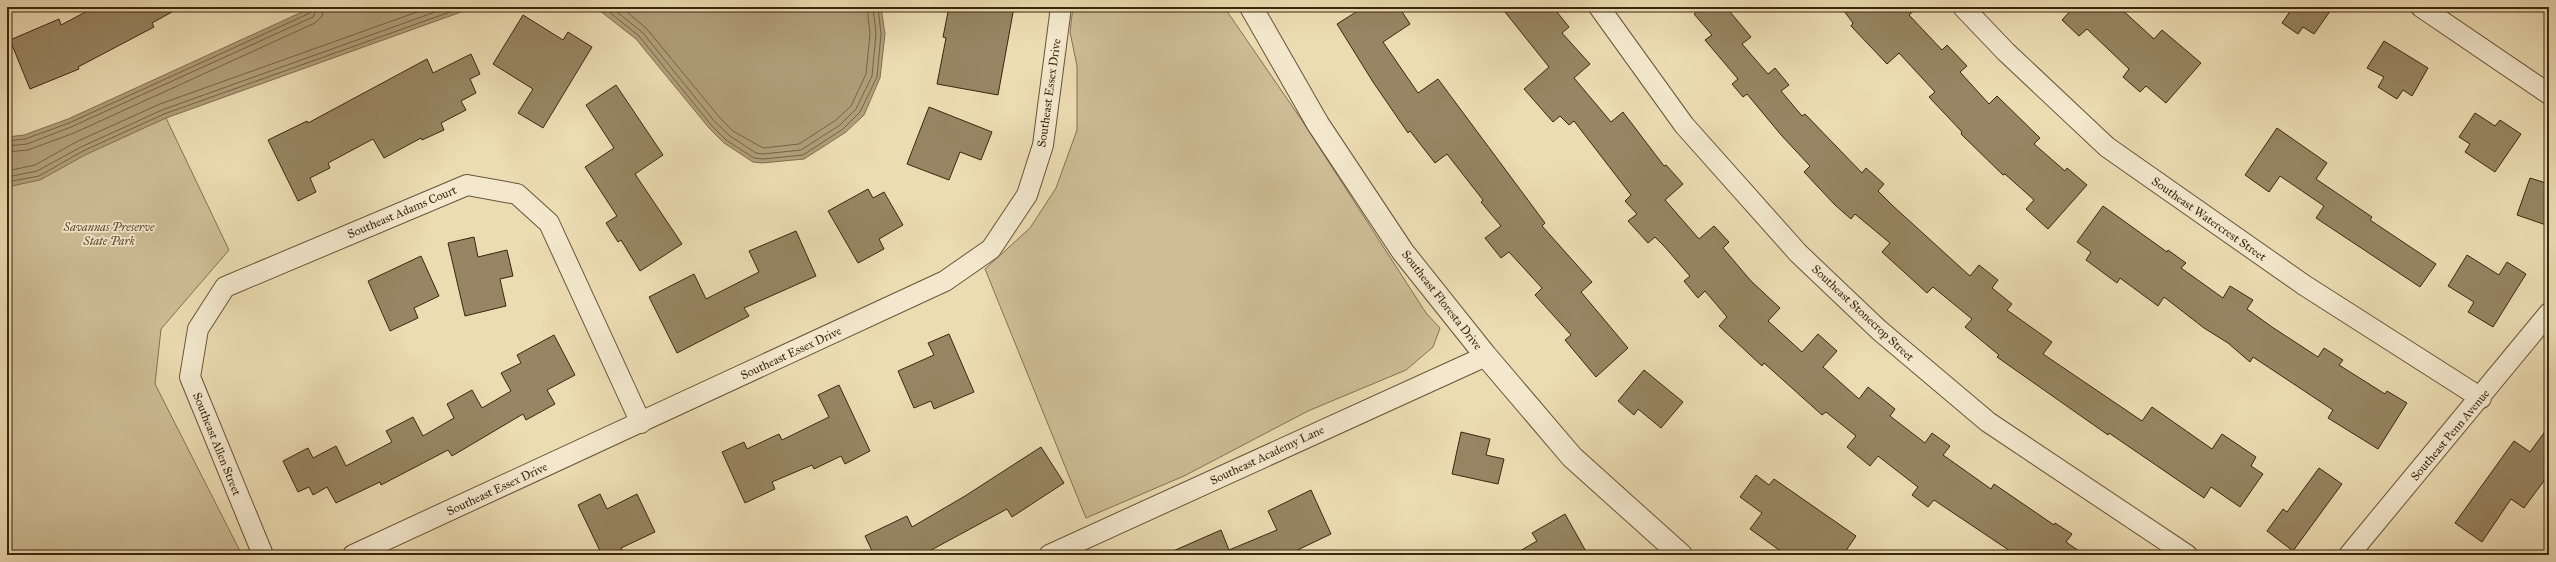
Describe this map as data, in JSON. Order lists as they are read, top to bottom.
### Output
{
  "streets": {
    "street": [
      "Southeast Essex Drive",
      "Southeast Adams Court",
      "Southeast Watercrest Street",
      "Southeast Floresta Drive",
      "Southeast Stonecrop Street",
      "Southeast Penn Avenue",
      "Southeast Allen Street",
      "Southeast Academy Lane"
    ]
  },
  "crossings": [
    ["Southeast Essex Drive", "Southeast Adams Court"],
    ["Southeast Adams Court", "Southeast Allen Street"],
    ["Southeast Watercrest Street", "Southeast Penn Avenue"],
    ["Southeast Floresta Drive", "Southeast Academy Lane"]
  ],
  "parks": ["Savannas Preserve State Park"]
}
